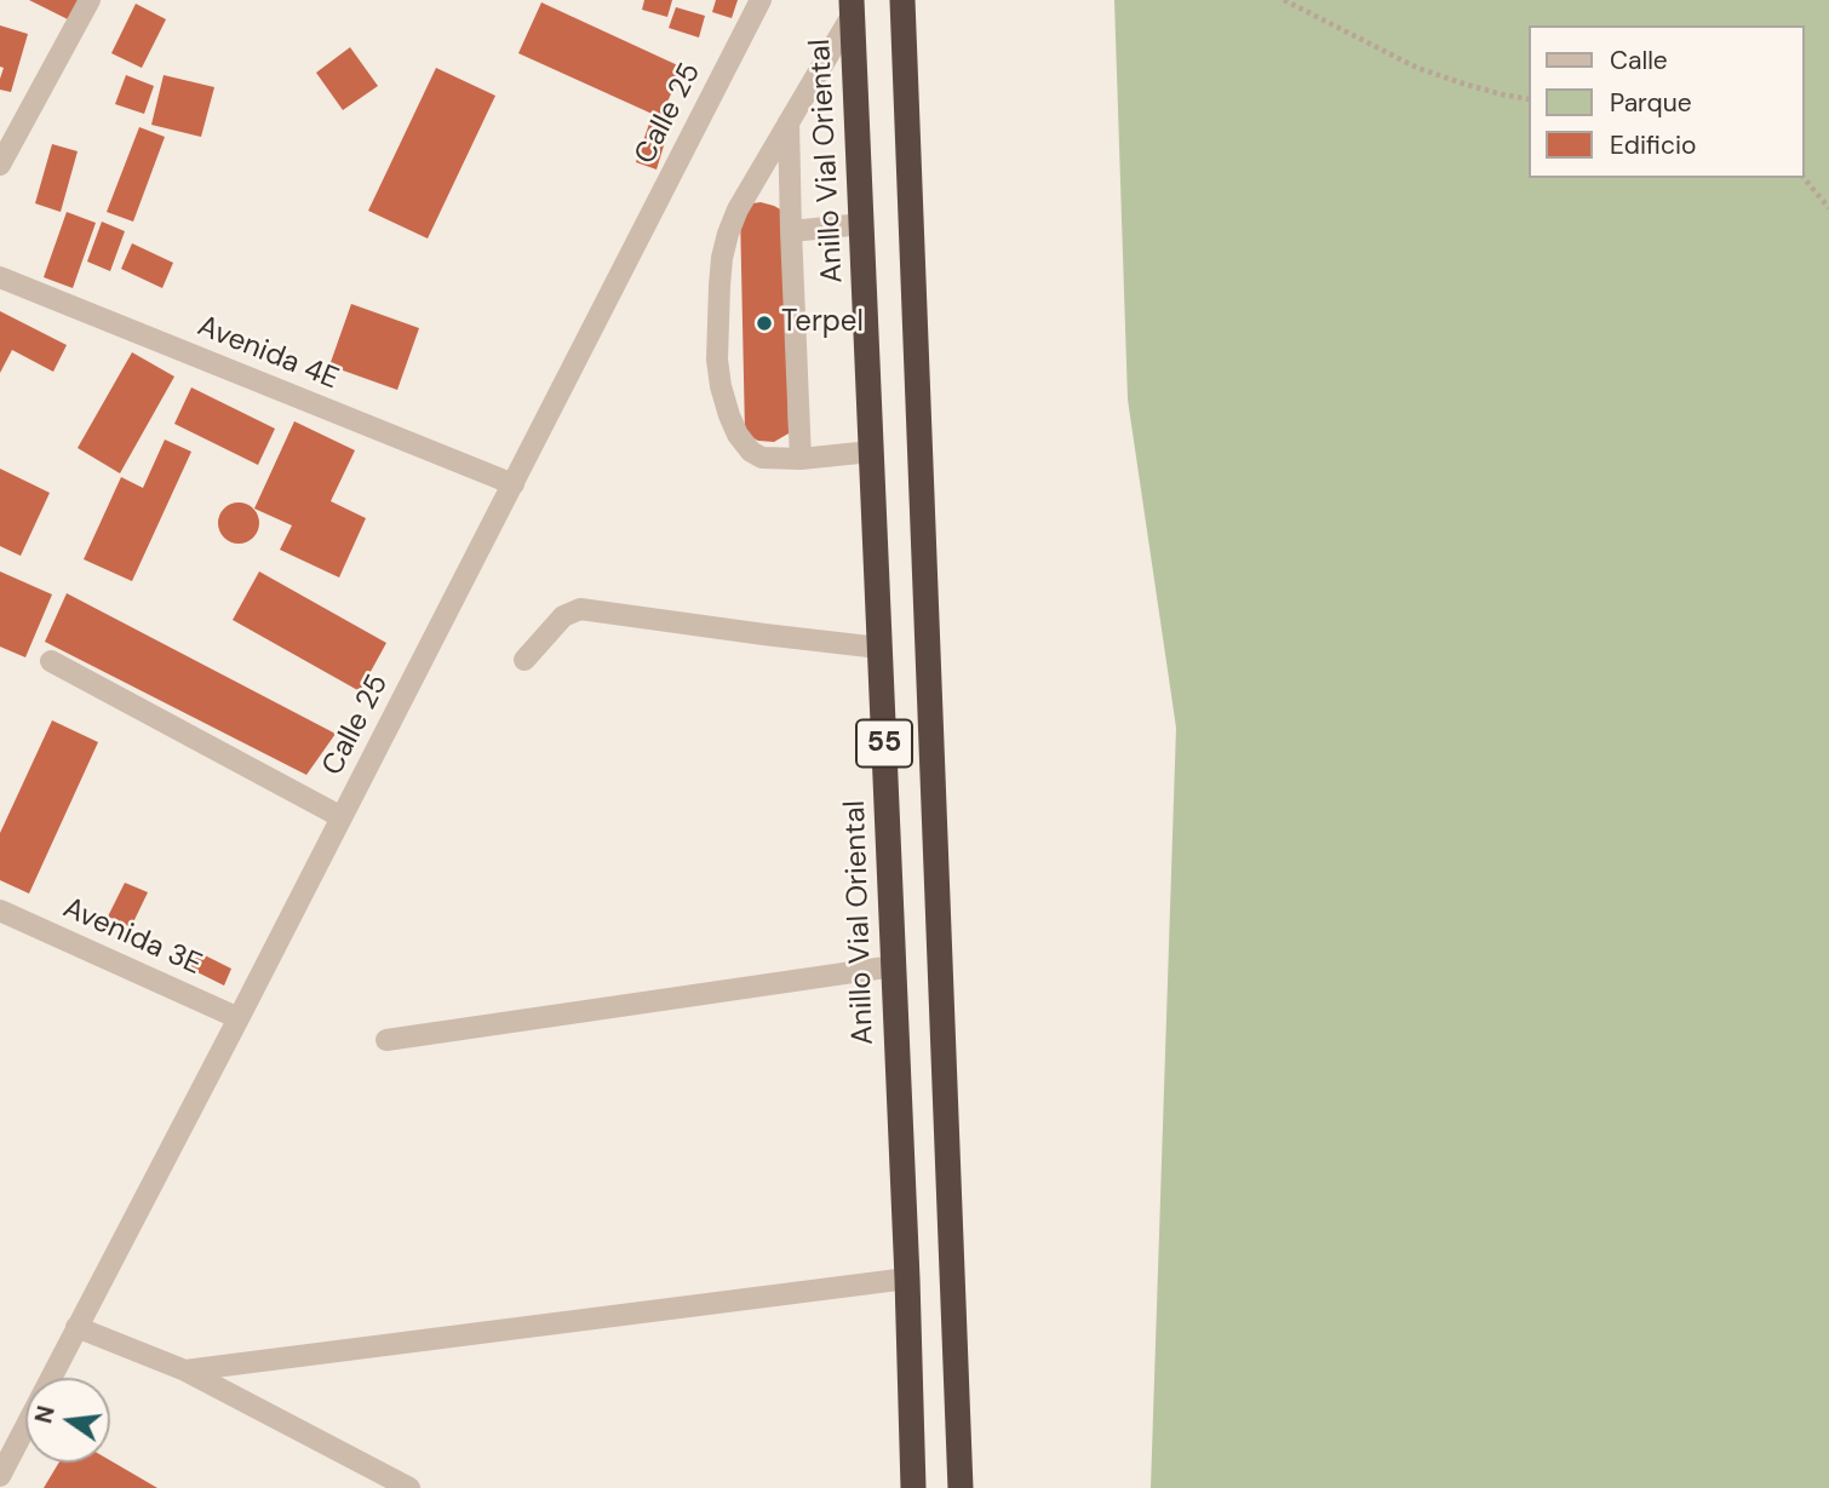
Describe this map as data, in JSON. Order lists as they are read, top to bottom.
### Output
{
  "streets": {
    "highway": ["Anillo Vial Oriental", "55"],
    "street": ["Calle 25", "Avenida 4E", "Avenida 3E"]
  },
  "crossings": [
    ["Calle 25", "Avenida 4E"],
    ["Calle 25", "Avenida 3E"]
  ],
  "places": ["Terpel"],
  "legend": ["Calle", "Parque", "Edificio"],
  "north": "left"
}
